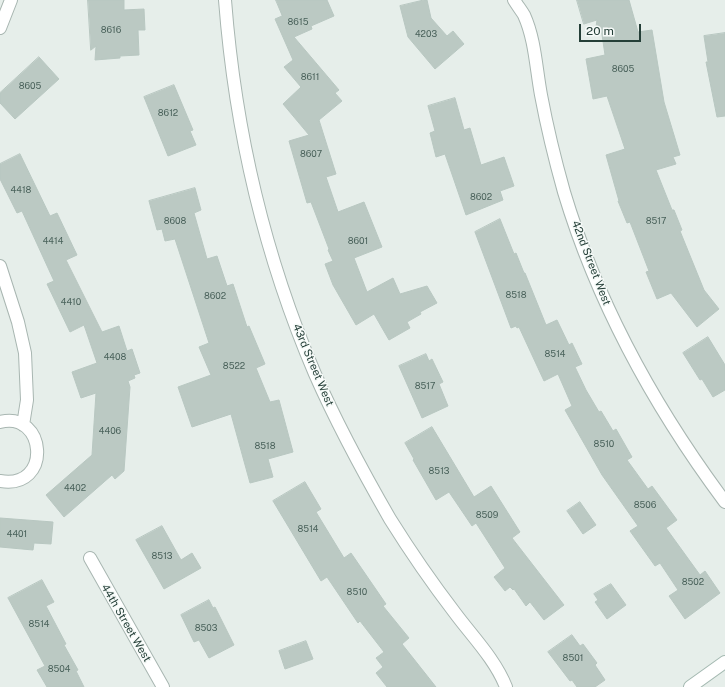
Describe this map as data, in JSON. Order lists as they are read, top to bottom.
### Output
{
  "streets": {
    "street": ["42nd Street West", "43rd Street West", "44th Street West"]
  },
  "house_numbers": [
    "8615",
    "8616",
    "4203",
    "8605",
    "8611",
    "8605",
    "8612",
    "8607",
    "4418",
    "8602",
    "8608",
    "8517",
    "4414",
    "8601",
    "8518",
    "8602",
    "4410",
    "8514",
    "4408",
    "8522",
    "8517",
    "4406",
    "8510",
    "8518",
    "8513",
    "4402",
    "8506",
    "8509",
    "8514",
    "4401",
    "8513",
    "8502",
    "8510",
    "8514",
    "8503",
    "8501",
    "8504"
  ],
  "scale_bar": "20 m"
}
